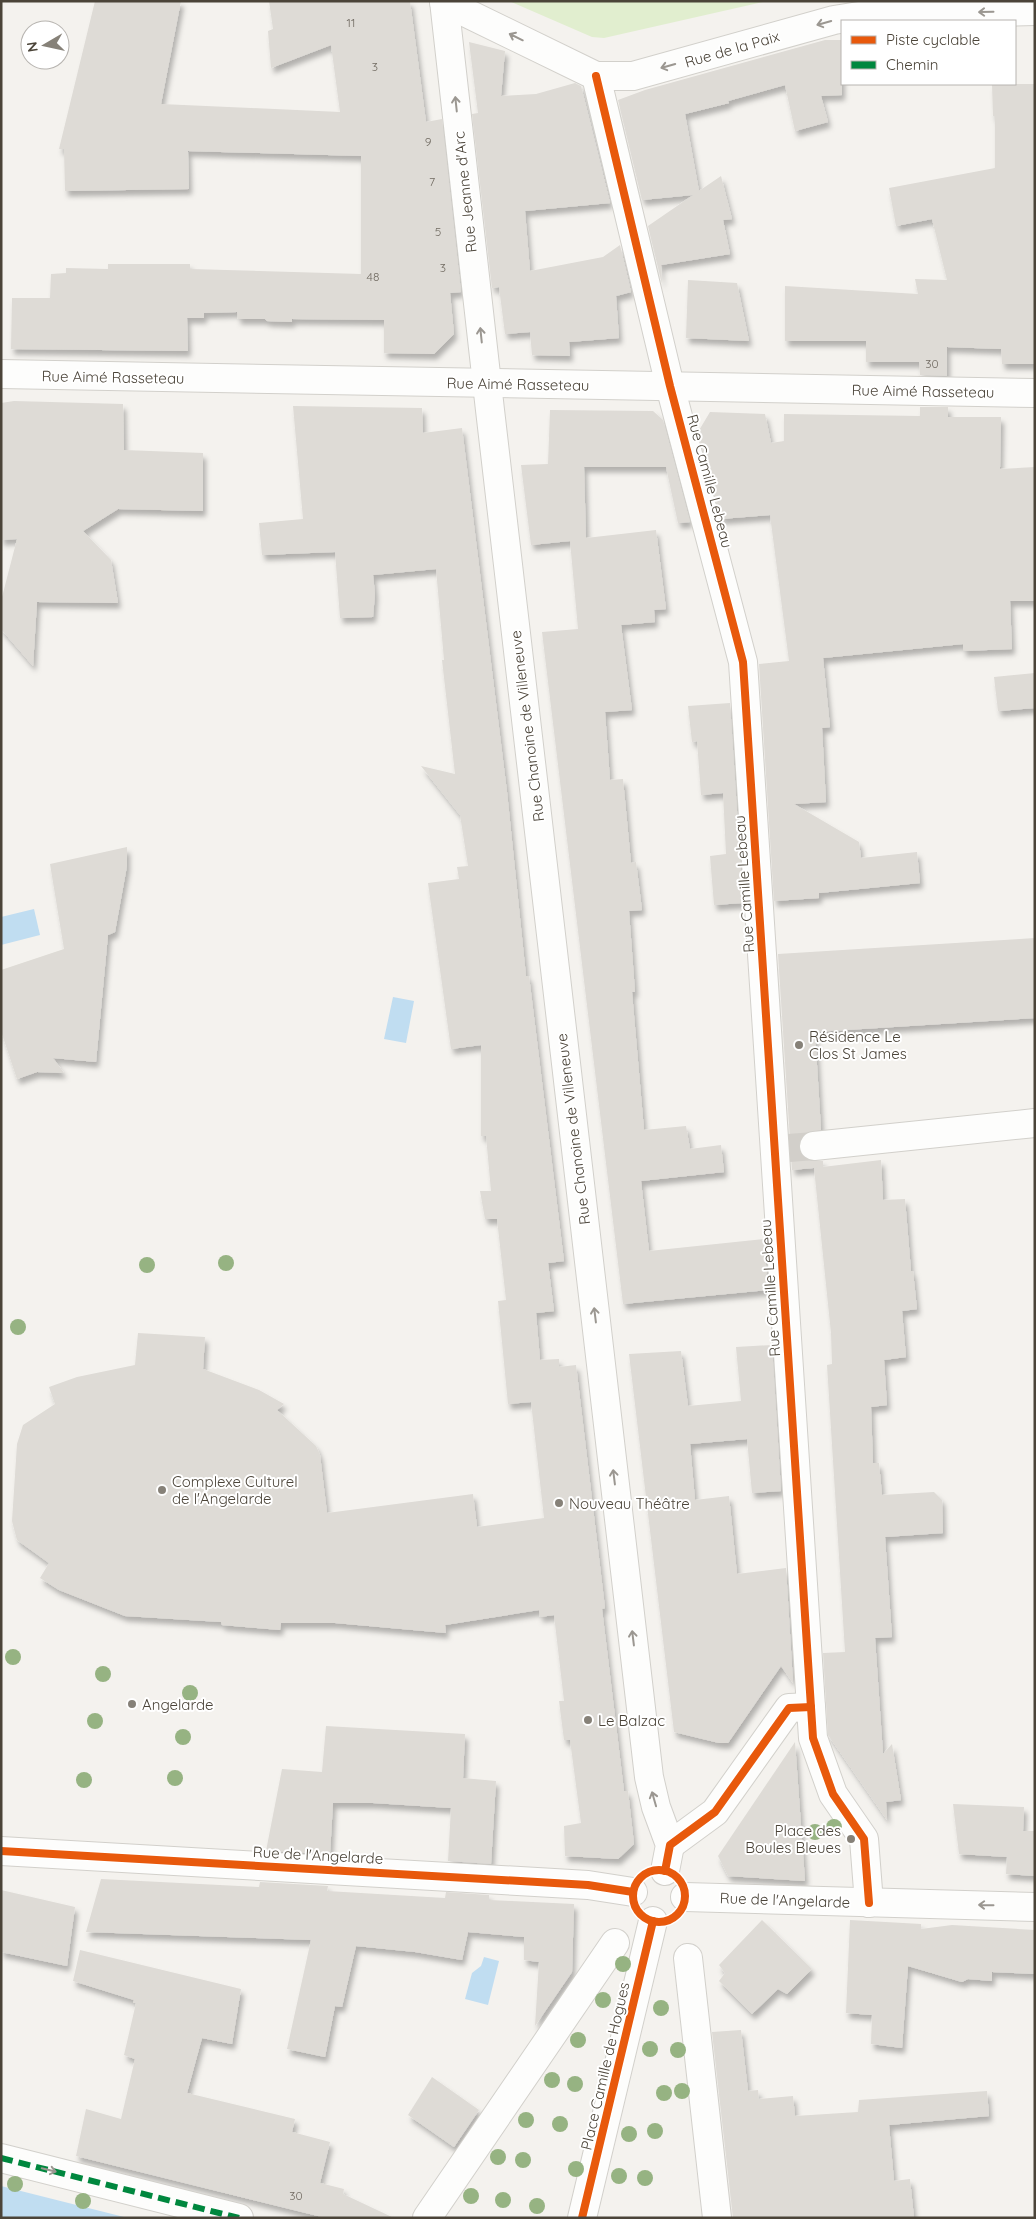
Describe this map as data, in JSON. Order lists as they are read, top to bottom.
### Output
{
  "streets": {
    "street": [
      "Rue de la Paix",
      "Rue Jeanne d'Arc",
      "Rue Aimé Rasseteau",
      "Rue Camille Lebeau",
      "Rue Chanoine de Villeneuve",
      "Rue de l'Angelarde",
      "Place Camille de Hogues"
    ]
  },
  "crossings": [
    ["Rue de la Paix", "Rue Jeanne d'Arc"],
    ["Rue de la Paix", "Rue Camille Lebeau"],
    ["Rue Jeanne d'Arc", "Rue Aimé Rasseteau"],
    ["Rue Jeanne d'Arc", "Rue Chanoine de Villeneuve"],
    ["Rue Aimé Rasseteau", "Rue Camille Lebeau"],
    ["Rue Aimé Rasseteau", "Rue Chanoine de Villeneuve"],
    ["Rue Camille Lebeau", "Rue de l'Angelarde"]
  ],
  "one_way": ["Rue de la Paix", "Rue Jeanne d'Arc", "Rue Chanoine de Villeneuve"],
  "places": [
    "Résidence Le Clos St James",
    "Complexe Culturel de l'Angelarde",
    "Nouveau Théâtre",
    "Angelarde",
    "Le Balzac",
    "Place des Boules Bleues"
  ],
  "house_numbers": [
    "11",
    "3",
    "9",
    "7",
    "5",
    "3",
    "48",
    "30",
    "30"
  ],
  "legend": ["Piste cyclable", "Chemin"],
  "north": "left"
}
